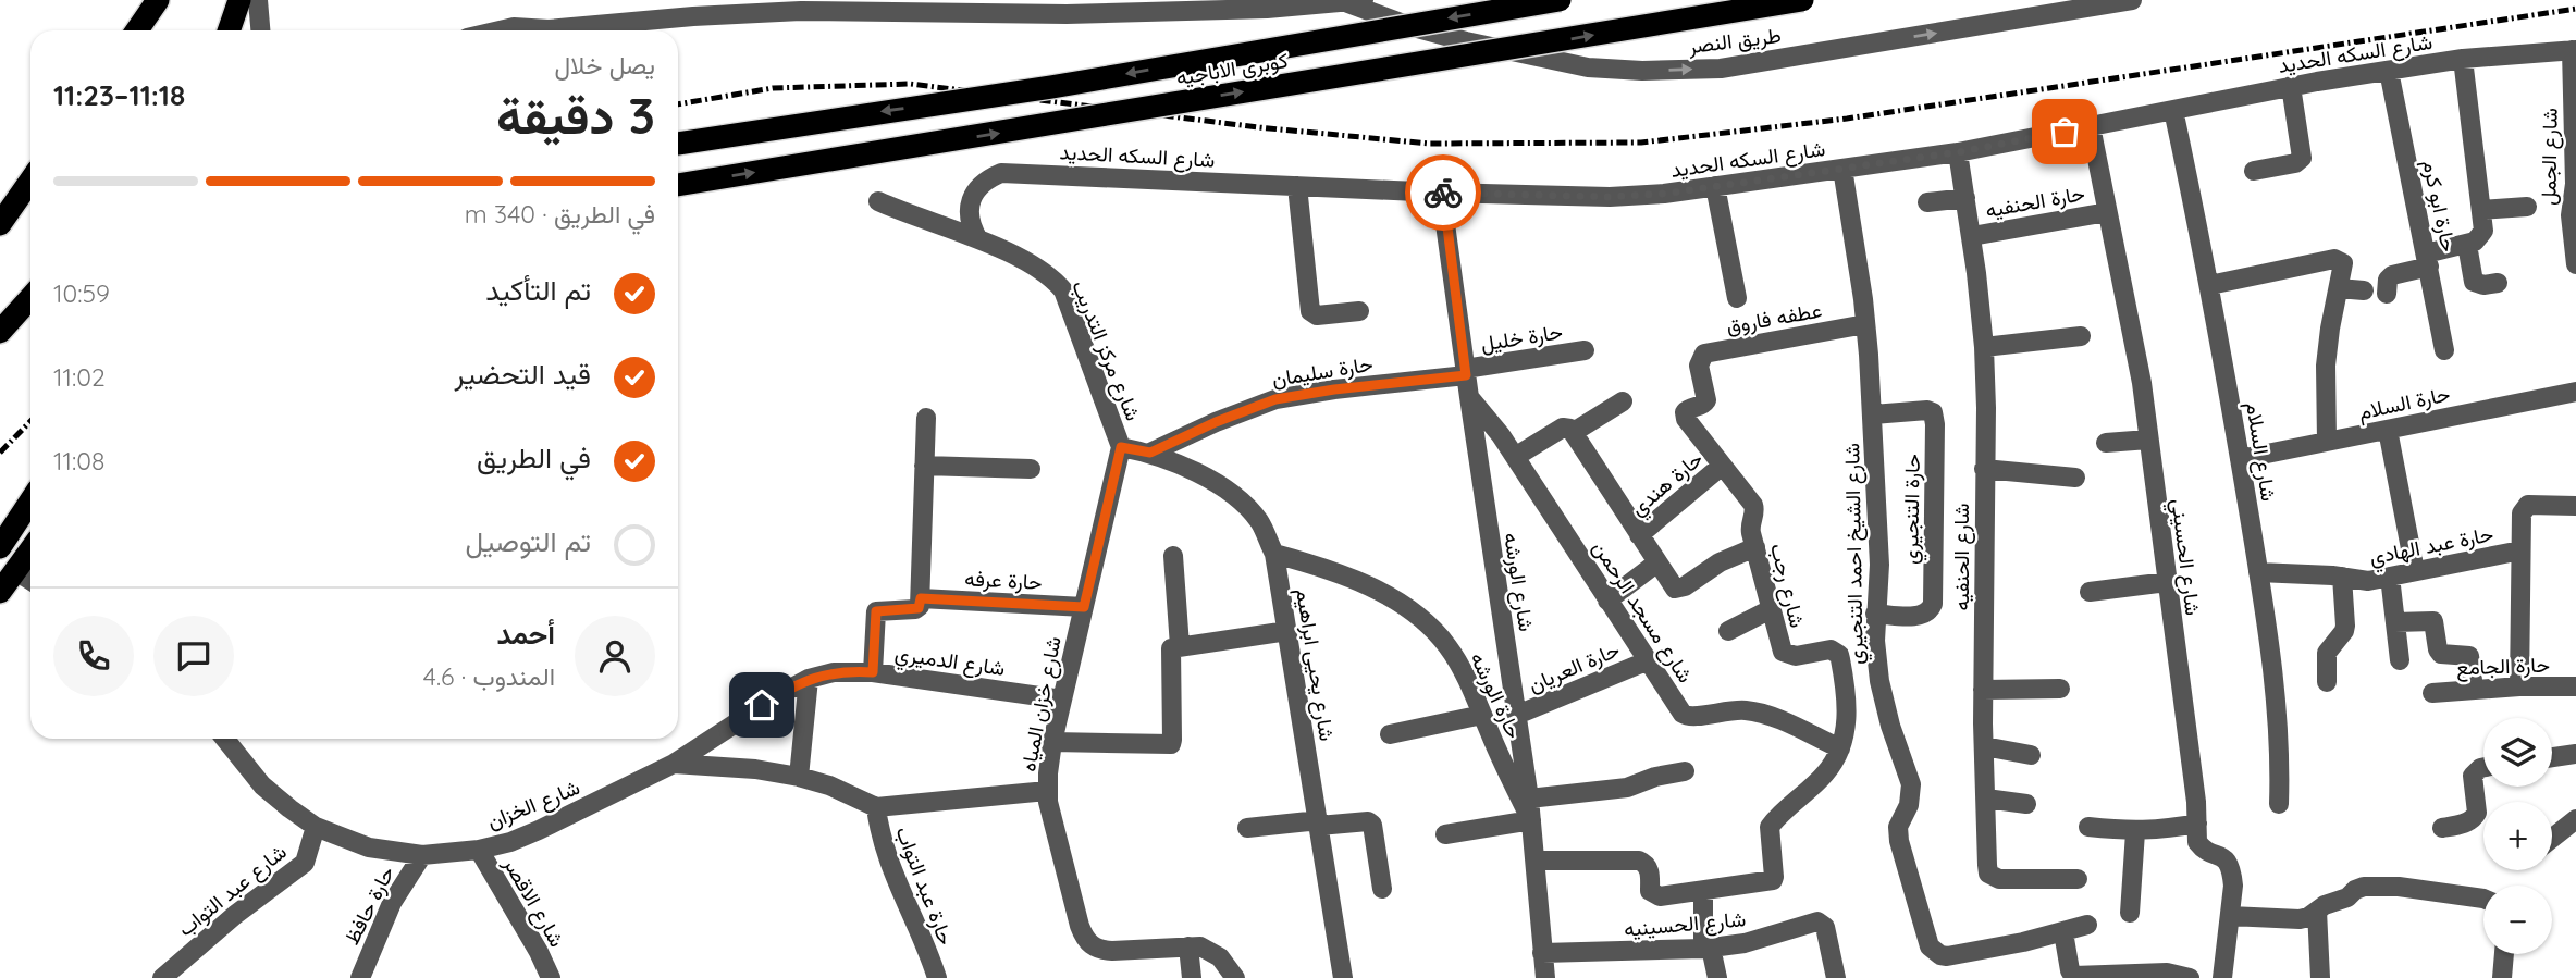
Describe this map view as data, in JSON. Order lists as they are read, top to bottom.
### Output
{
  "streets": {
    "highway": ["كوبرى الاباجيه"],
    "street": [
      "طريق النصر",
      "شارع السكه الحديد",
      "شارع الجمل",
      "حارة الحنفيه",
      "حارة ابو كرم",
      "عطفه فاروق",
      "حارة خليل",
      "شارع مركز التدريب",
      "حارة سليمان",
      "حارة السلام",
      "شارع السلام",
      "حارة هندي",
      "حارة التنجيري",
      "حارة عبد الهادي",
      "شارع الشيخ احمد التنجيري",
      "شارع الحنفيه",
      "شارع الحسيني",
      "حارة عرفه",
      "شارع الورشه",
      "شارع رجب",
      "شارع مسجد الرحمن",
      "شارع الدميري",
      "شارع يحيى ابراهيم",
      "حارة الجامع",
      "حارة العريان",
      "حارة الورشه",
      "شارع خزان المياه",
      "شارع الخزان",
      "حارة عبد التواب",
      "شارع عبد التواب",
      "شارع الاقصر",
      "حارة حافظ",
      "شارع الحسينيه"
    ]
  },
  "crossings": [
    ["شارع السكه الحديد", "شارع الجمل"],
    ["شارع السكه الحديد", "حارة ابو كرم"],
    ["شارع السكه الحديد", "شارع مركز التدريب"],
    ["شارع السكه الحديد", "شارع السلام"],
    ["شارع السكه الحديد", "شارع الشيخ احمد التنجيري"],
    ["شارع السكه الحديد", "شارع الحنفيه"],
    ["شارع السكه الحديد", "شارع الحسيني"],
    ["شارع السكه الحديد", "شارع الورشه"],
    ["حارة الحنفيه", "شارع الحنفيه"],
    ["حارة الحنفيه", "شارع الحسيني"],
    ["عطفه فاروق", "شارع الشيخ احمد التنجيري"],
    ["عطفه فاروق", "شارع رجب"],
    ["حارة خليل", "حارة سليمان"],
    ["حارة خليل", "شارع الورشه"],
    ["شارع مركز التدريب", "شارع يحيى ابراهيم"],
    ["شارع مركز التدريب", "شارع خزان المياه"],
    ["حارة سليمان", "شارع الورشه"],
    ["حارة سليمان", "شارع يحيى ابراهيم"],
    ["حارة السلام", "شارع السلام"],
    ["شارع السلام", "حارة عبد الهادي"],
    ["حارة هندي", "شارع رجب"],
    ["حارة التنجيري", "شارع الشيخ احمد التنجيري"],
    ["حارة عرفه", "شارع خزان المياه"],
    ["شارع الورشه", "شارع مسجد الرحمن"],
    ["شارع الورشه", "حارة العريان"],
    ["شارع الورشه", "حارة الورشه"],
    ["شارع الورشه", "شارع الحسينيه"],
    ["شارع رجب", "شارع مسجد الرحمن"],
    ["شارع مسجد الرحمن", "حارة العريان"],
    ["شارع الدميري", "شارع خزان المياه"],
    ["شارع الدميري", "شارع الخزان"],
    ["شارع يحيى ابراهيم", "حارة الورشه"],
    ["شارع يحيى ابراهيم", "شارع خزان المياه"],
    ["شارع الخزان", "شارع عبد التواب"],
    ["شارع الخزان", "شارع الاقصر"],
    ["شارع الخزان", "حارة حافظ"]
  ],
  "one_way": ["طريق النصر"],
  "page": {
    "heading": ["3 دقيقة", "يصل خلال", "11:18–11:23"],
    "panel": ["أحمد", "المندوب · 4.6"],
    "bar": "في الطريق · 340 m",
    "list": [
      ["تم التأكيد", "10:59"],
      ["قيد التحضير", "11:02"],
      ["في الطريق", "11:08"],
      "تم التوصيل"
    ],
    "map_buttons": ["+", "−"]
  }
}
